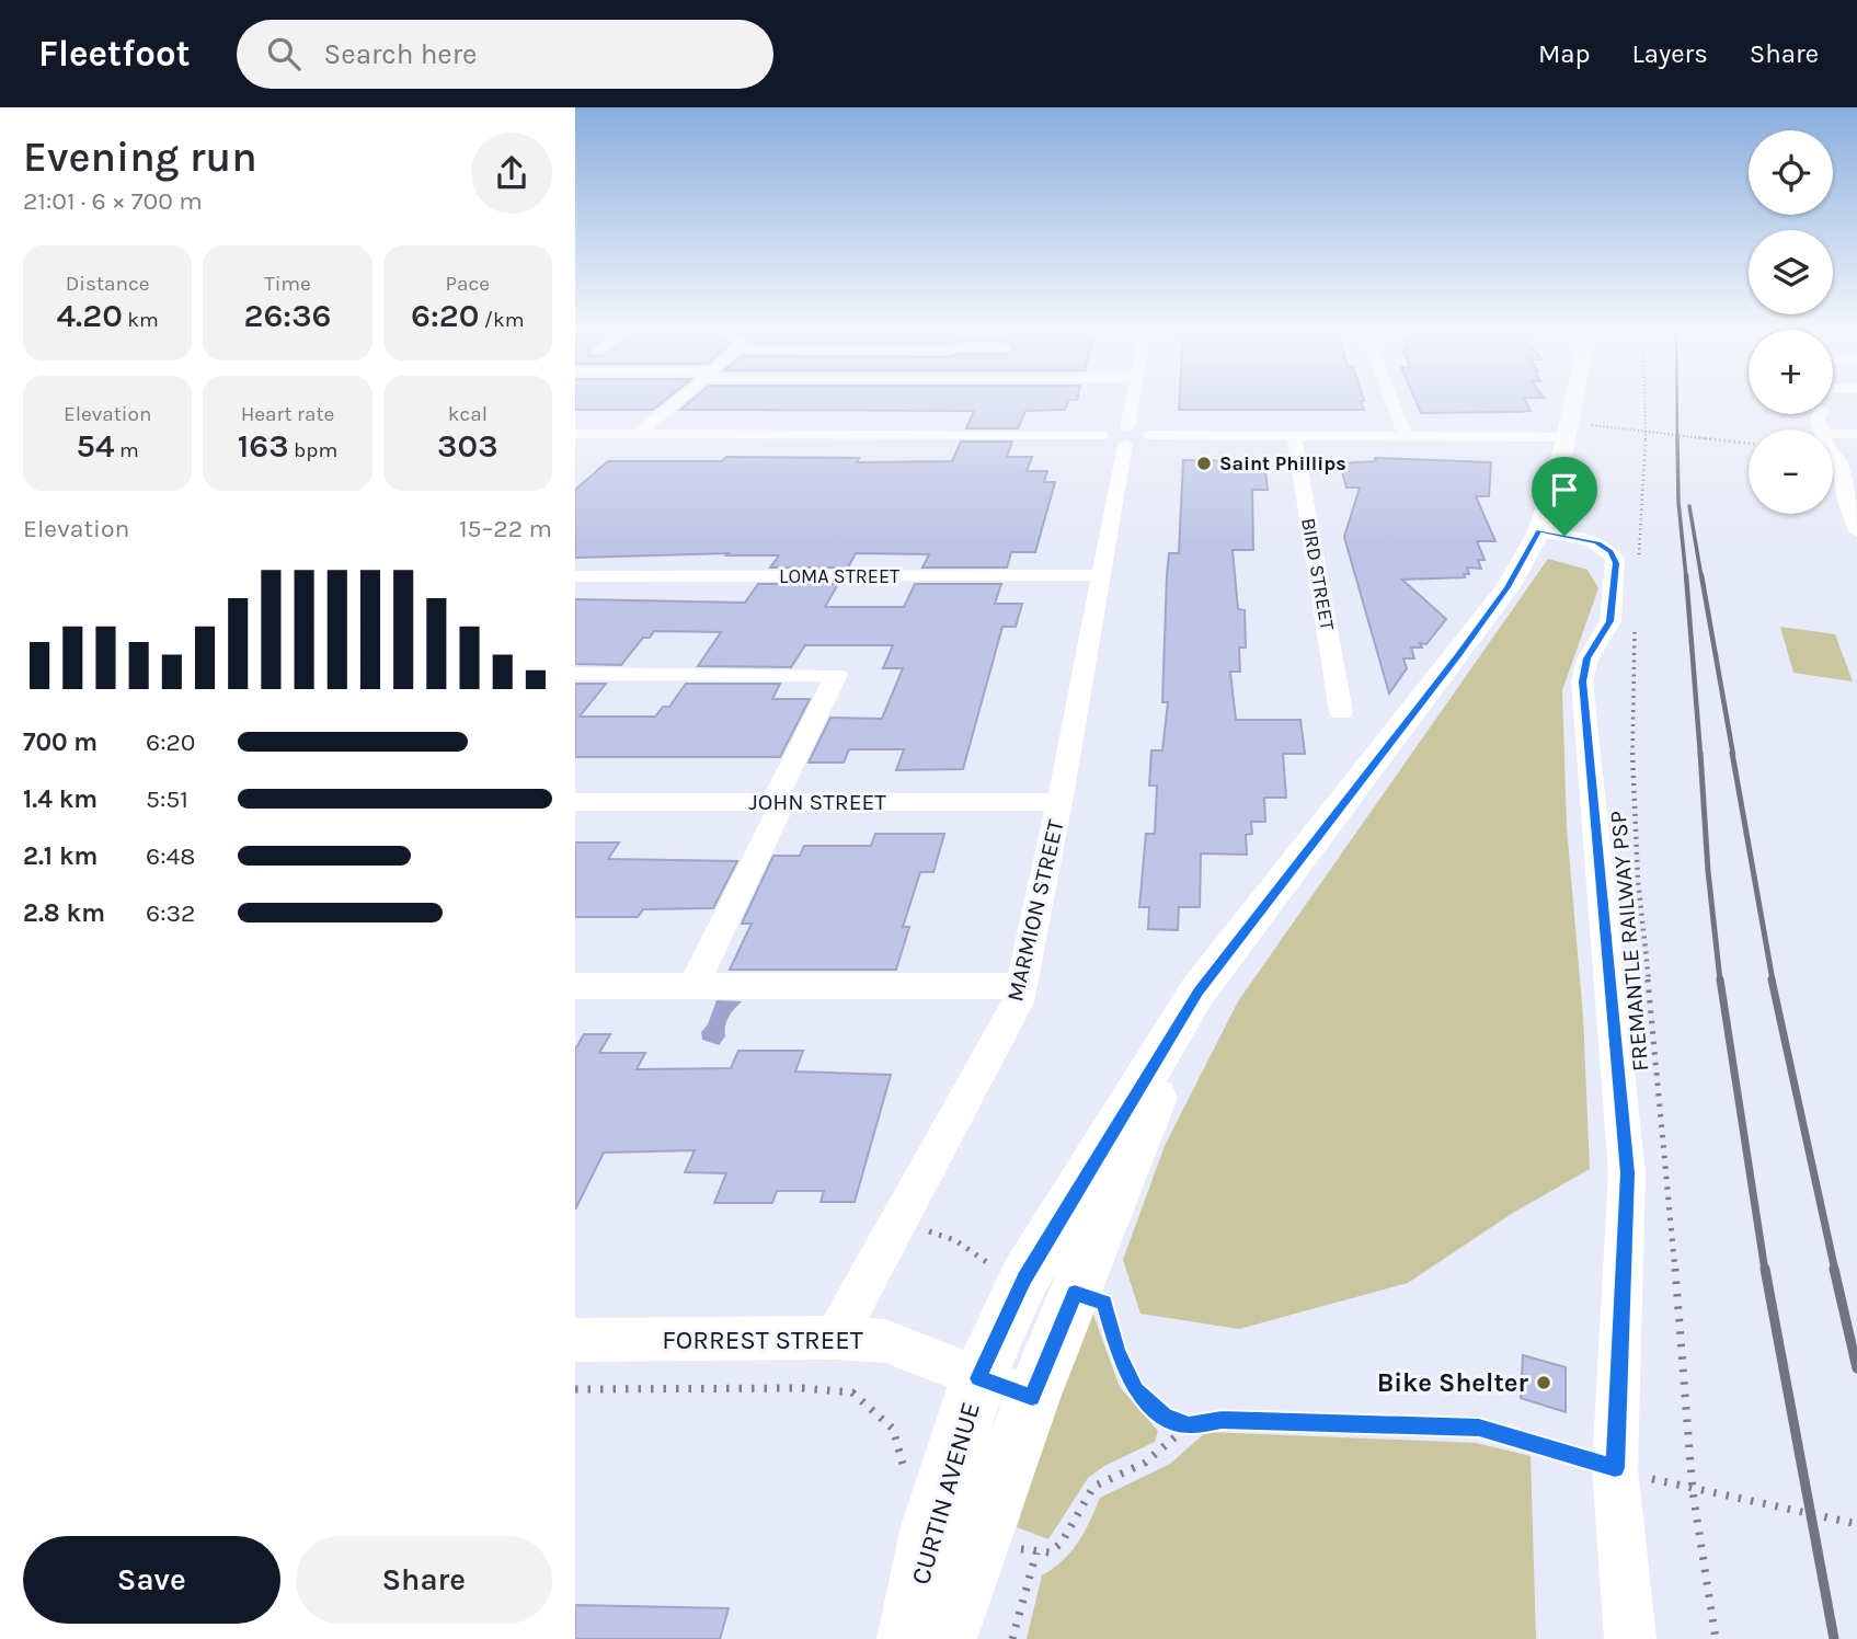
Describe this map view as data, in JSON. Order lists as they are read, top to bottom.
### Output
{
  "streets": {
    "main road": ["CURTIN AVENUE"],
    "street": [
      "BIRD STREET",
      "LOMA STREET",
      "JOHN STREET",
      "MARMION STREET",
      "FORREST STREET"
    ],
    "path": ["FREMANTLE RAILWAY PSP"]
  },
  "crossings": [
    ["LOMA STREET", "MARMION STREET"],
    ["JOHN STREET", "MARMION STREET"],
    ["MARMION STREET", "FORREST STREET"],
    ["FORREST STREET", "CURTIN AVENUE"]
  ],
  "places": ["Saint Phillips", "Bike Shelter"],
  "page": {
    "header": "Fleetfoot",
    "search": "Search here",
    "nav": ["Map", "Layers", "Share"],
    "heading": ["Evening run", "21:01 · 6 × 700 m"],
    "map_buttons": ["+", "−"],
    "stats": [
      ["Distance", "4.20 km"],
      ["Time", "26:36"],
      ["Pace", "6:20 /km"],
      ["Elevation", "54 m"],
      ["Heart rate", "163 bpm"],
      ["kcal", "303"]
    ],
    "chart": ["Elevation", "15–22 m"],
    "list": [
      {
        "name": "700 m",
        "note": "6:20"
      },
      {
        "name": "1.4 km",
        "note": "5:51"
      },
      {
        "name": "2.1 km",
        "note": "6:48"
      },
      {
        "name": "2.8 km",
        "note": "6:32"
      }
    ],
    "buttons": ["Save", "Share"]
  }
}
